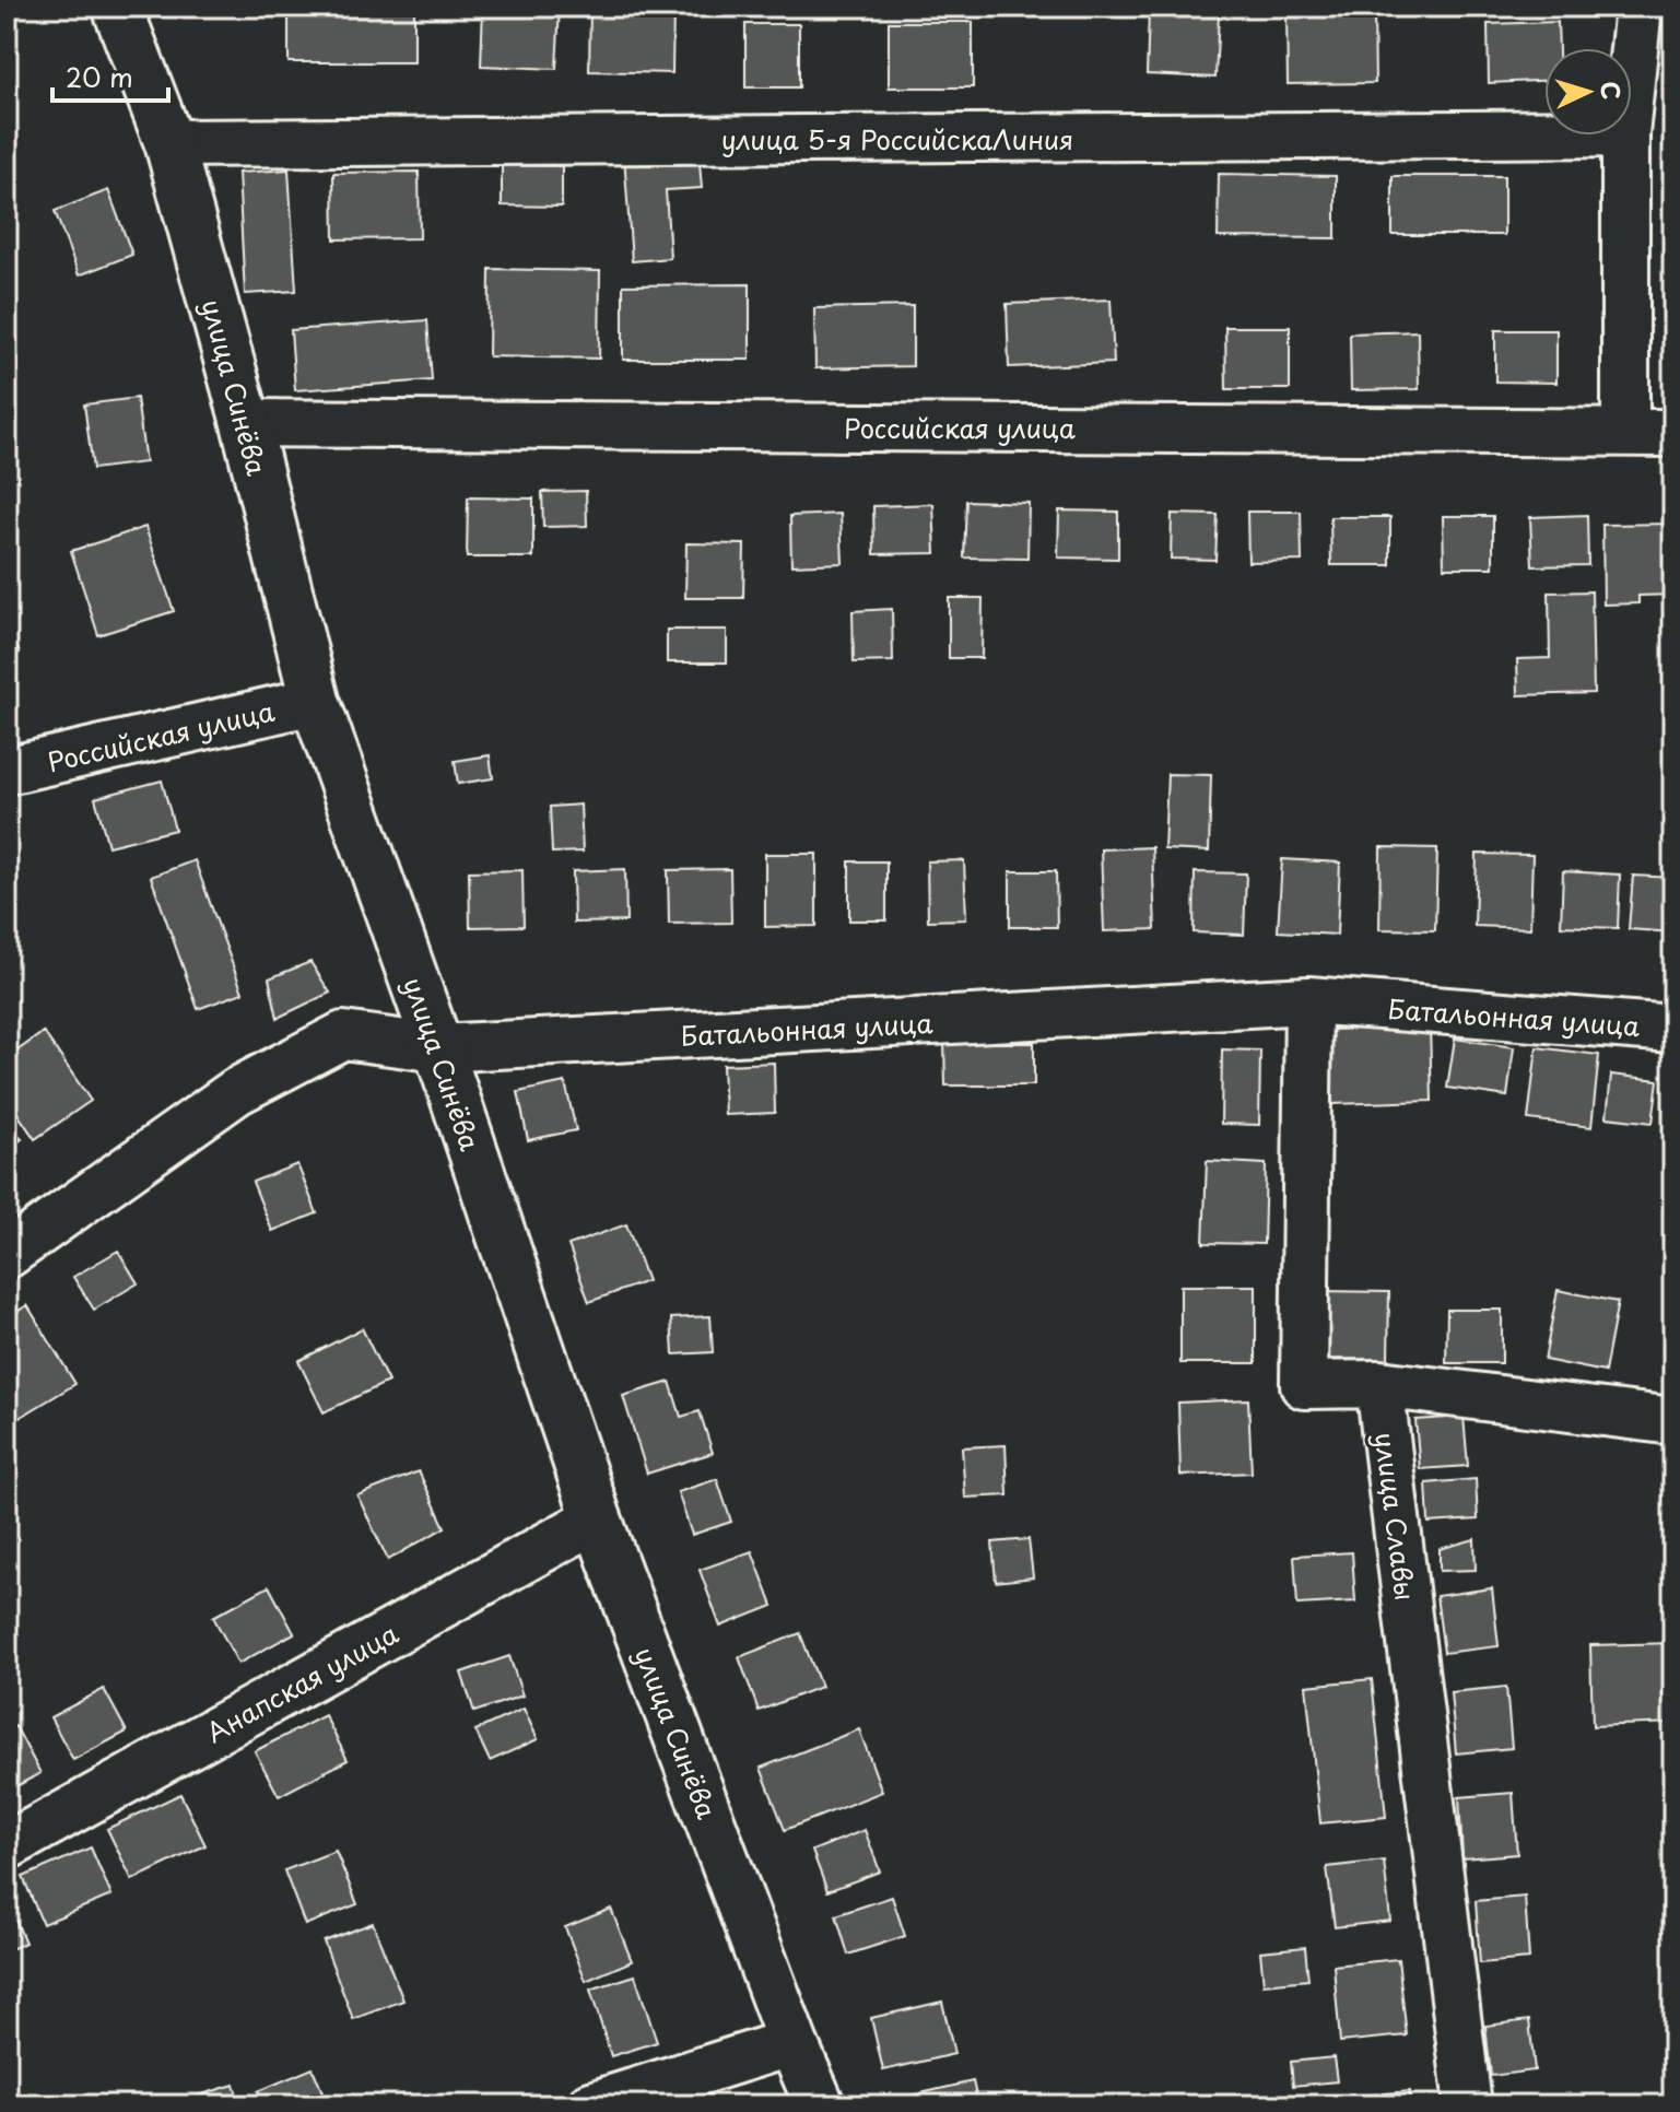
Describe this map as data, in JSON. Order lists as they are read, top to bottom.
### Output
{
  "streets": {
    "main road": ["улица Синёва"],
    "street": [
      "улица 5-я РоссийскаЛиния",
      "Российская улица",
      "Батальонная улица",
      "улица Славы",
      "Анапская улица"
    ]
  },
  "crossings": [
    ["улица 5-я РоссийскаЛиния", "улица Синёва"],
    ["улица Синёва", "Российская улица"],
    ["улица Синёва", "Батальонная улица"],
    ["улица Синёва", "Анапская улица"]
  ],
  "scale_bar": "20 m",
  "north": "right"
}
